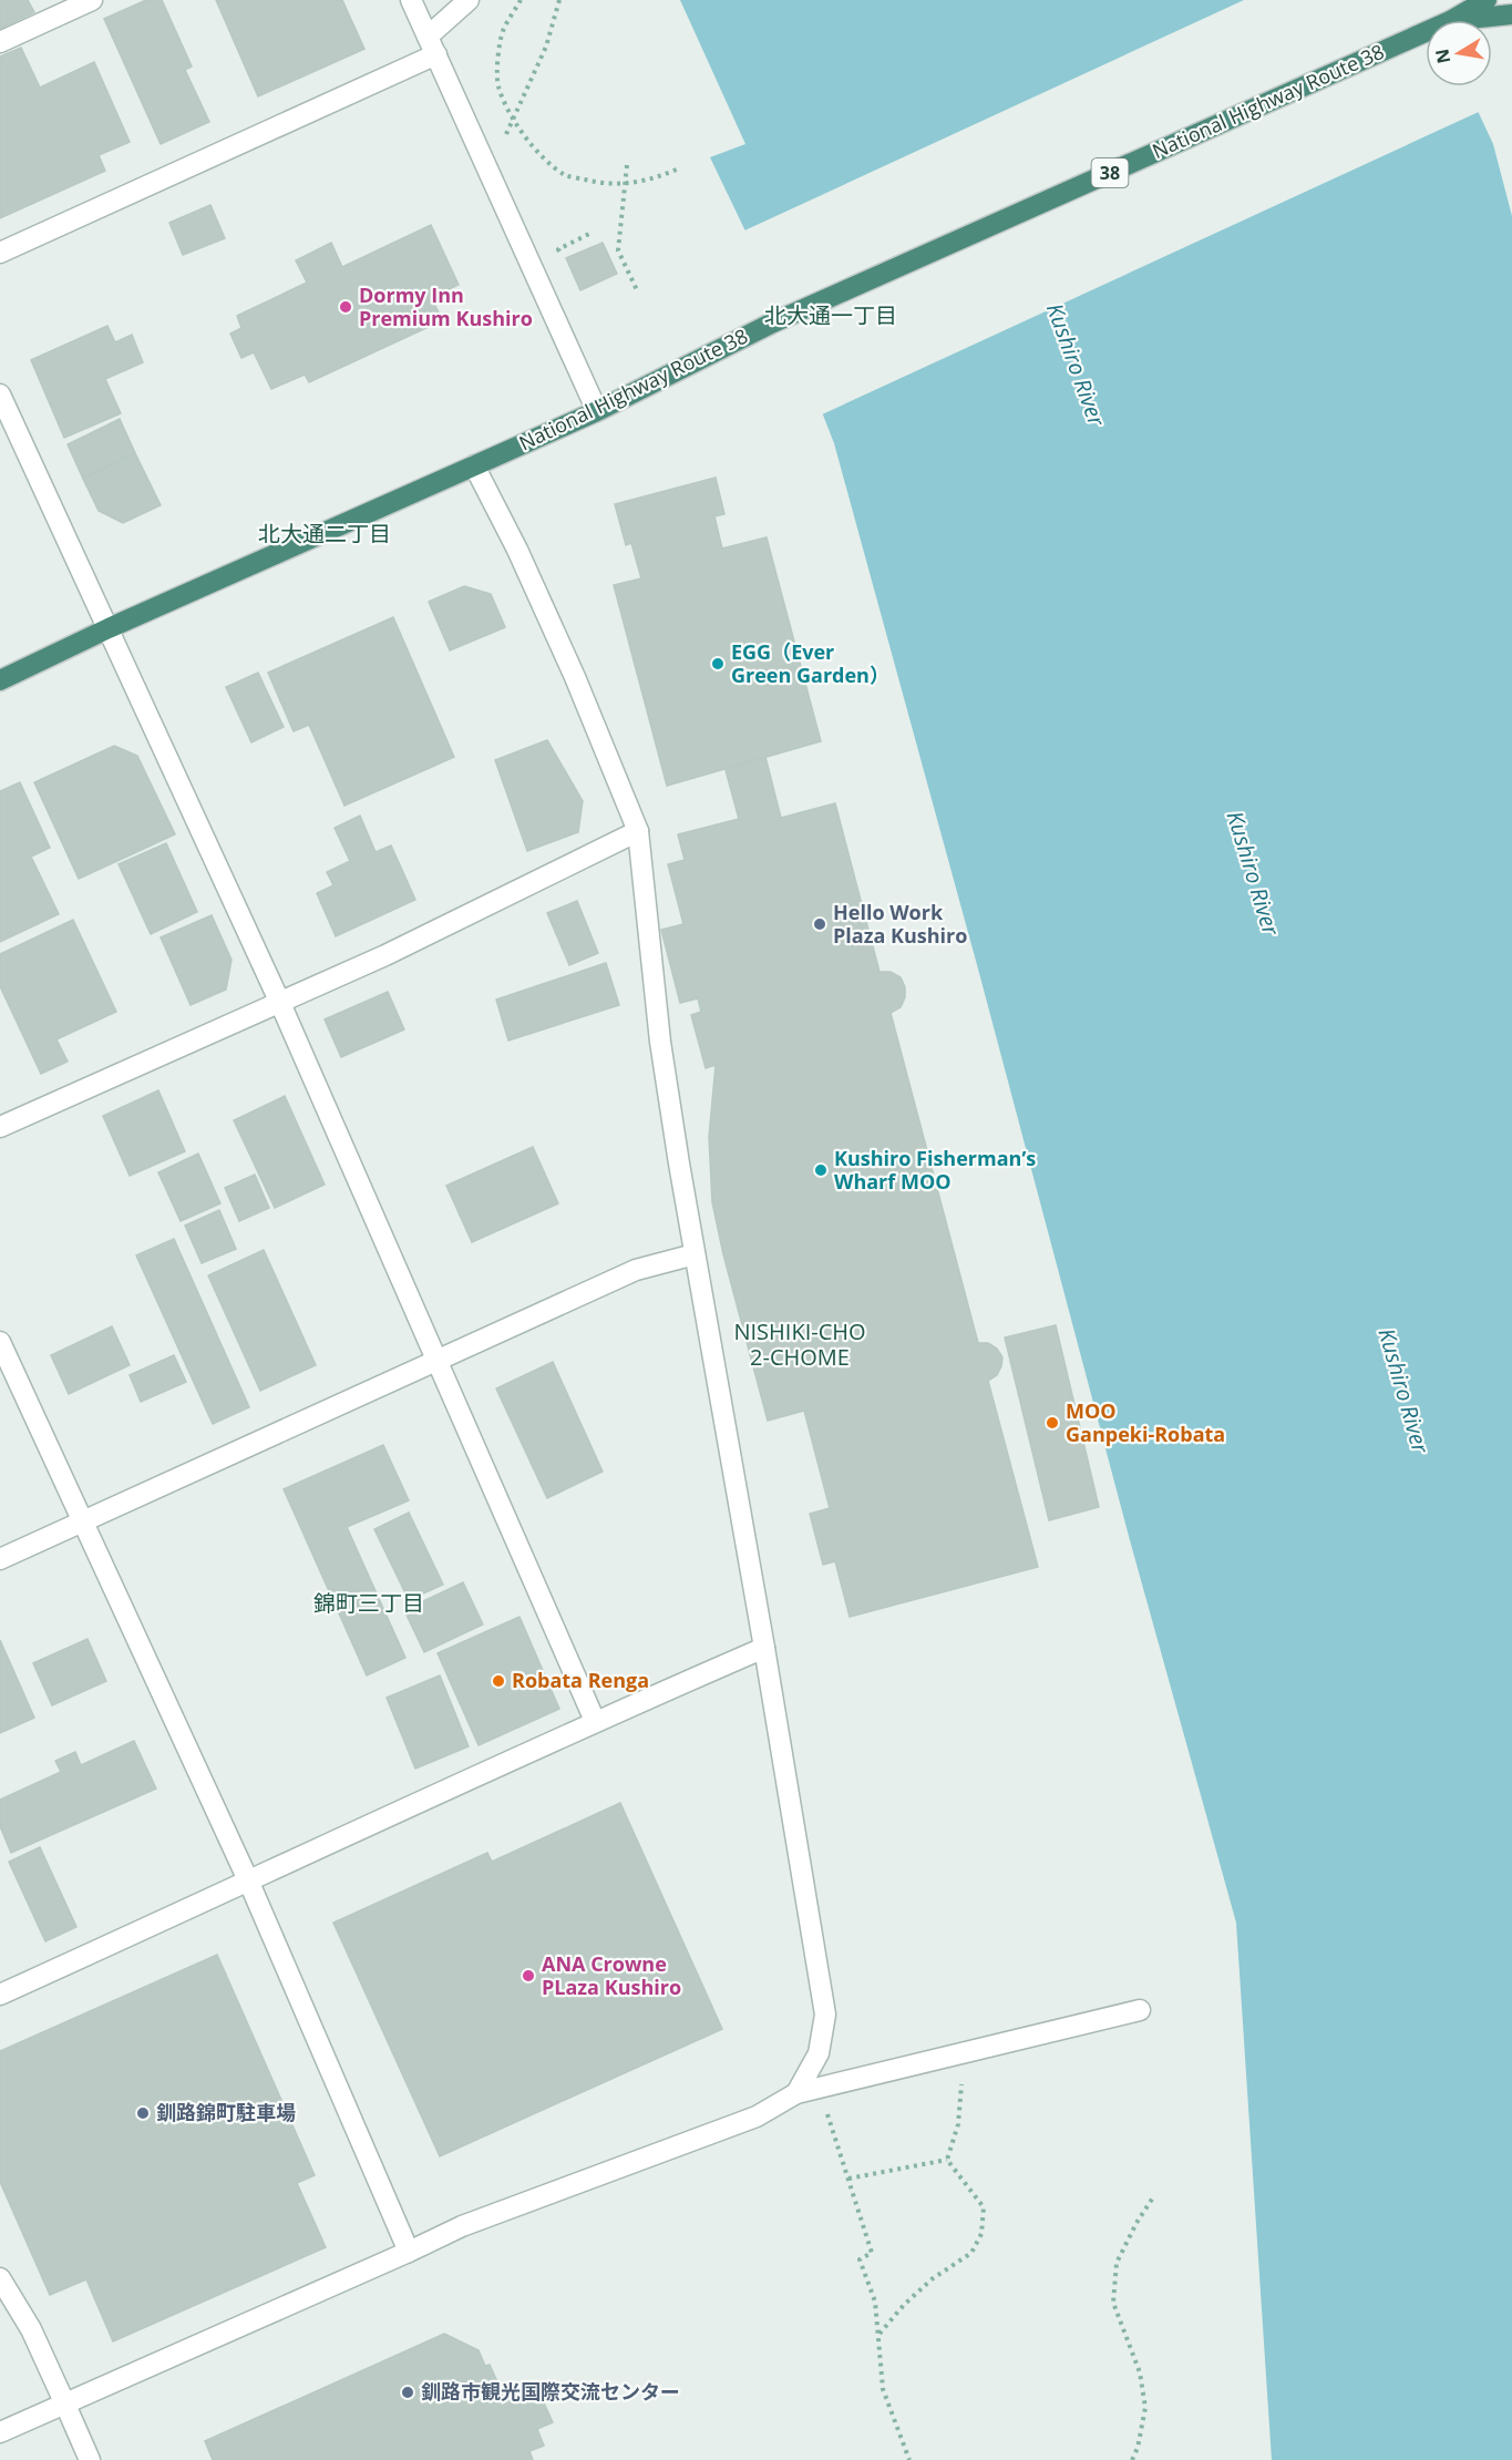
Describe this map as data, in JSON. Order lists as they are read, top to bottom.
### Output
{
  "streets": {
    "highway": ["National Highway Route 38", "38"]
  },
  "districts": [
    "北大通一丁目",
    "北大通二丁目",
    "NISHIKI-CHO 2-CHOME",
    "錦町三丁目"
  ],
  "water": ["Kushiro River"],
  "places": [
    "Dormy Inn Premium Kushiro",
    "EGG（Ever Green Garden）",
    "Hello Work Plaza Kushiro",
    "Kushiro Fisherman’s Wharf MOO",
    "MOO Ganpeki-Robata",
    "Robata Renga",
    "ANA Crowne PLaza Kushiro",
    "釧路錦町駐車場",
    "釧路市観光国際交流センター"
  ],
  "north": "left"
}
